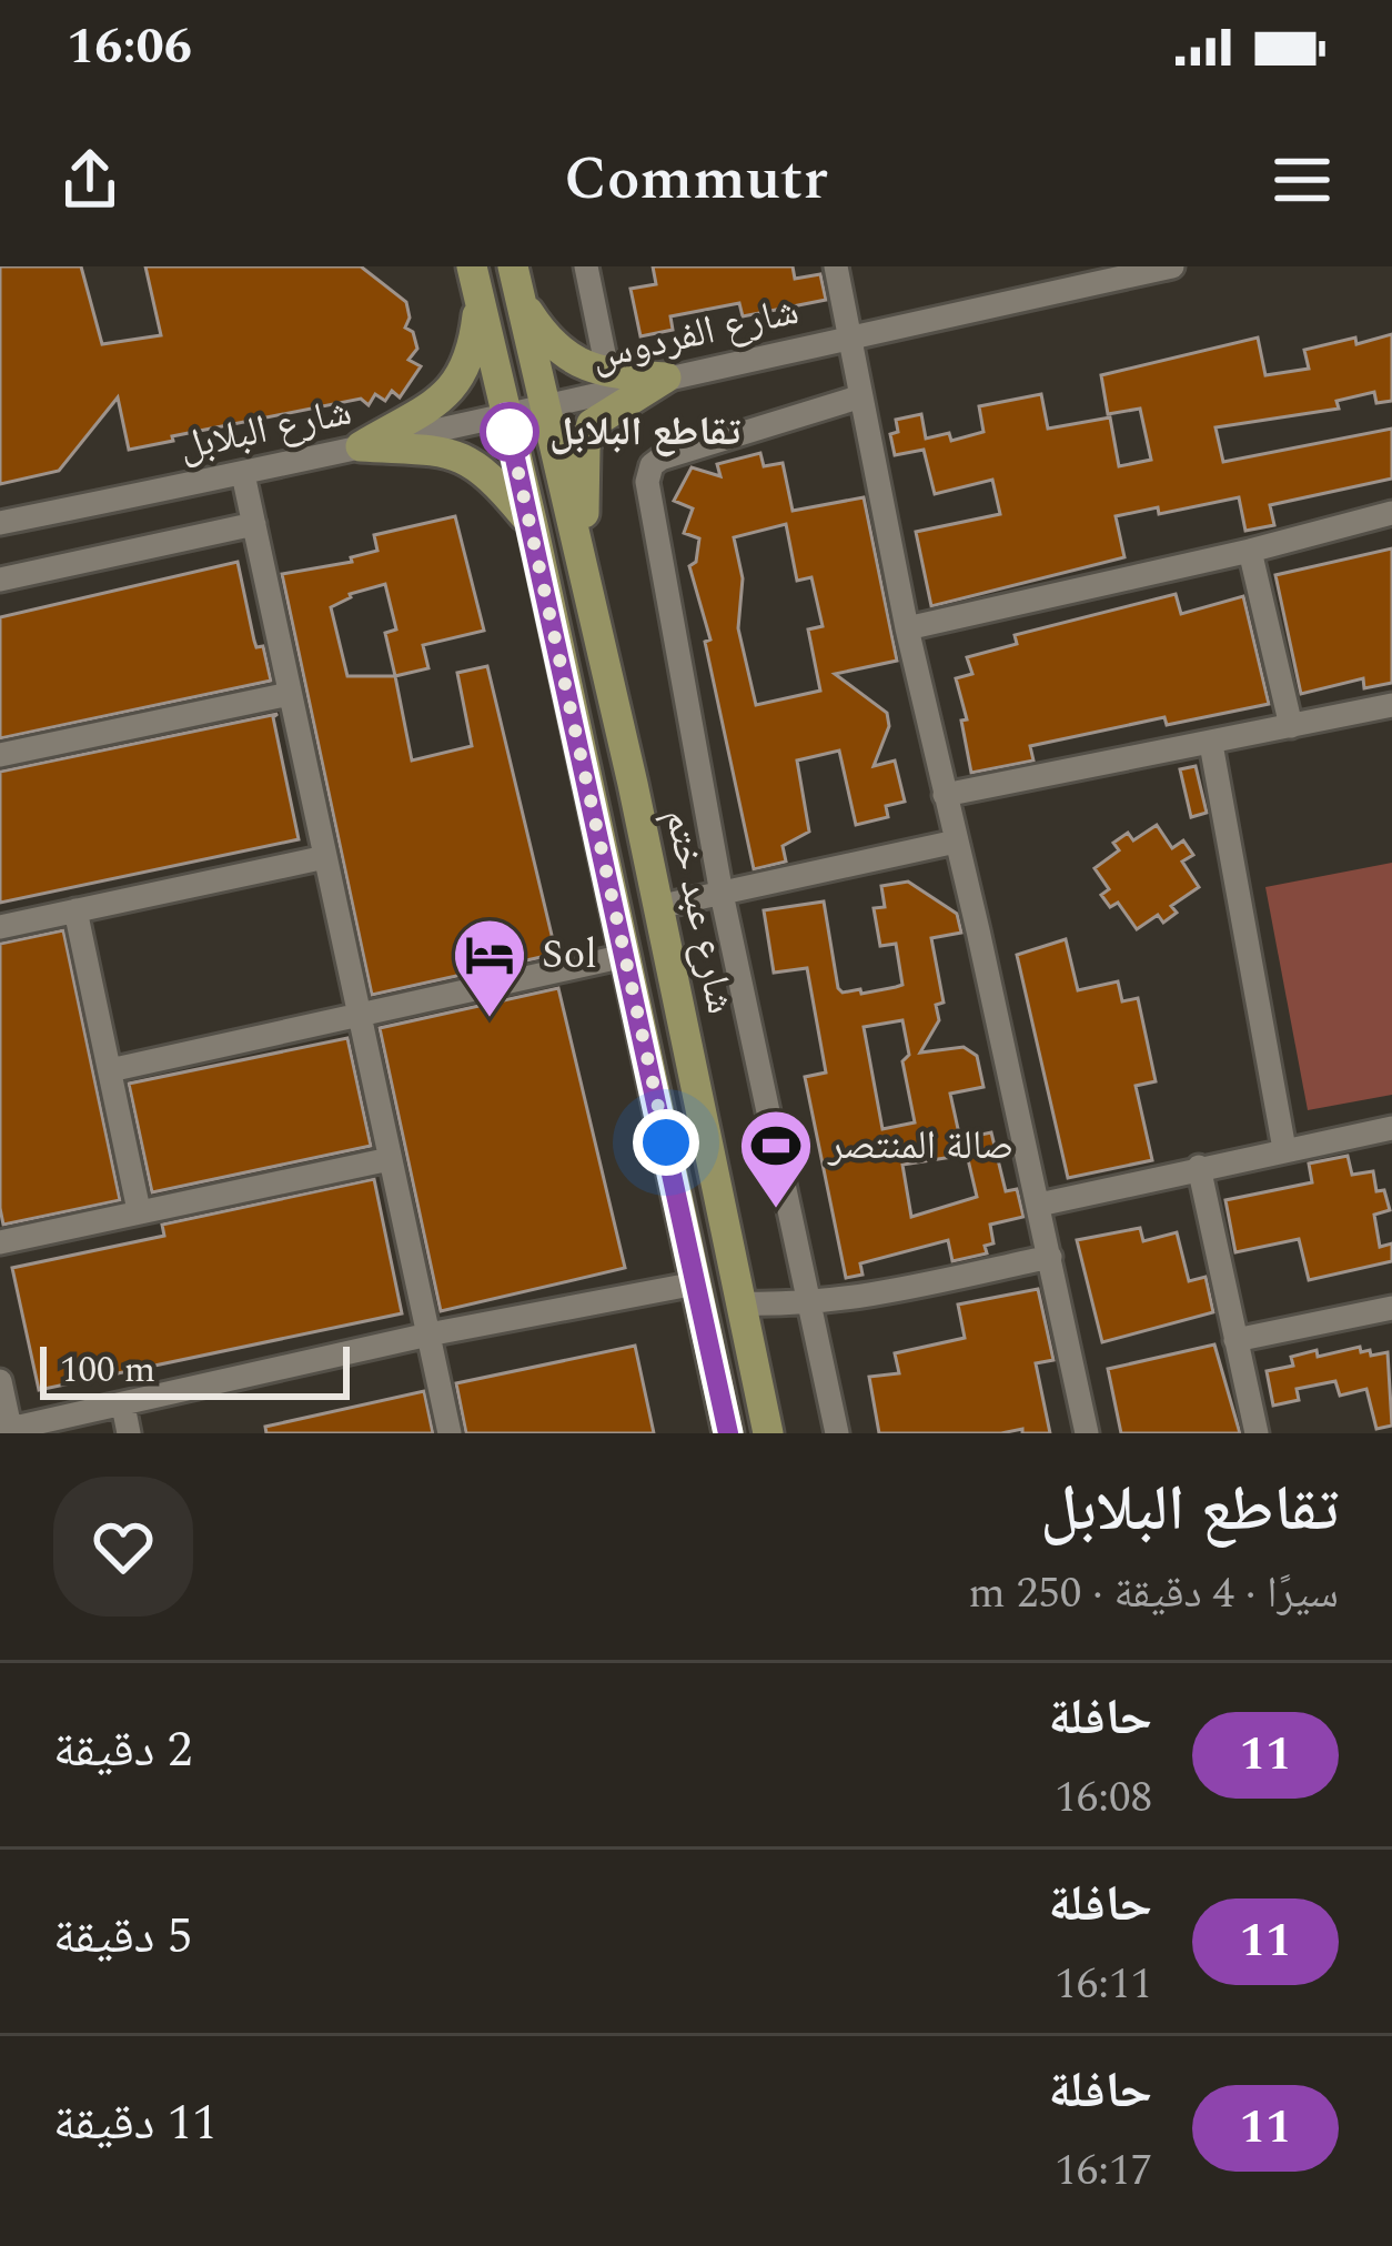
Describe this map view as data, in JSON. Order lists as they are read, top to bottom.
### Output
{
  "streets": {
    "main road": ["شارع عبد ختم"],
    "street": ["شارع الفردوس", "شارع البلابل"]
  },
  "crossings": [
    ["شارع الفردوس", "شارع البلابل"],
    ["شارع الفردوس", "شارع عبد ختم"],
    ["شارع البلابل", "شارع عبد ختم"]
  ],
  "places": {
    "other": ["تقاطع البلابل"],
    "hotel": ["Sol"],
    "sports": ["صالة المنتصر"]
  },
  "lines": ["bus line 11"],
  "scale_bar": "100 m",
  "page": {
    "status": "16:06",
    "header": "Commutr",
    "scale": "100 m",
    "heading": ["تقاطع البلابل", "سيرًا · 4 دقيقة · 250 m"],
    "list": [
      {
        "mark": "11",
        "name": "حافلة",
        "note": "16:08",
        "value": "2 دقيقة"
      },
      {
        "mark": "11",
        "name": "حافلة",
        "note": "16:11",
        "value": "5 دقيقة"
      },
      {
        "mark": "11",
        "name": "حافلة",
        "note": "16:17",
        "value": "11 دقيقة"
      }
    ]
  }
}
